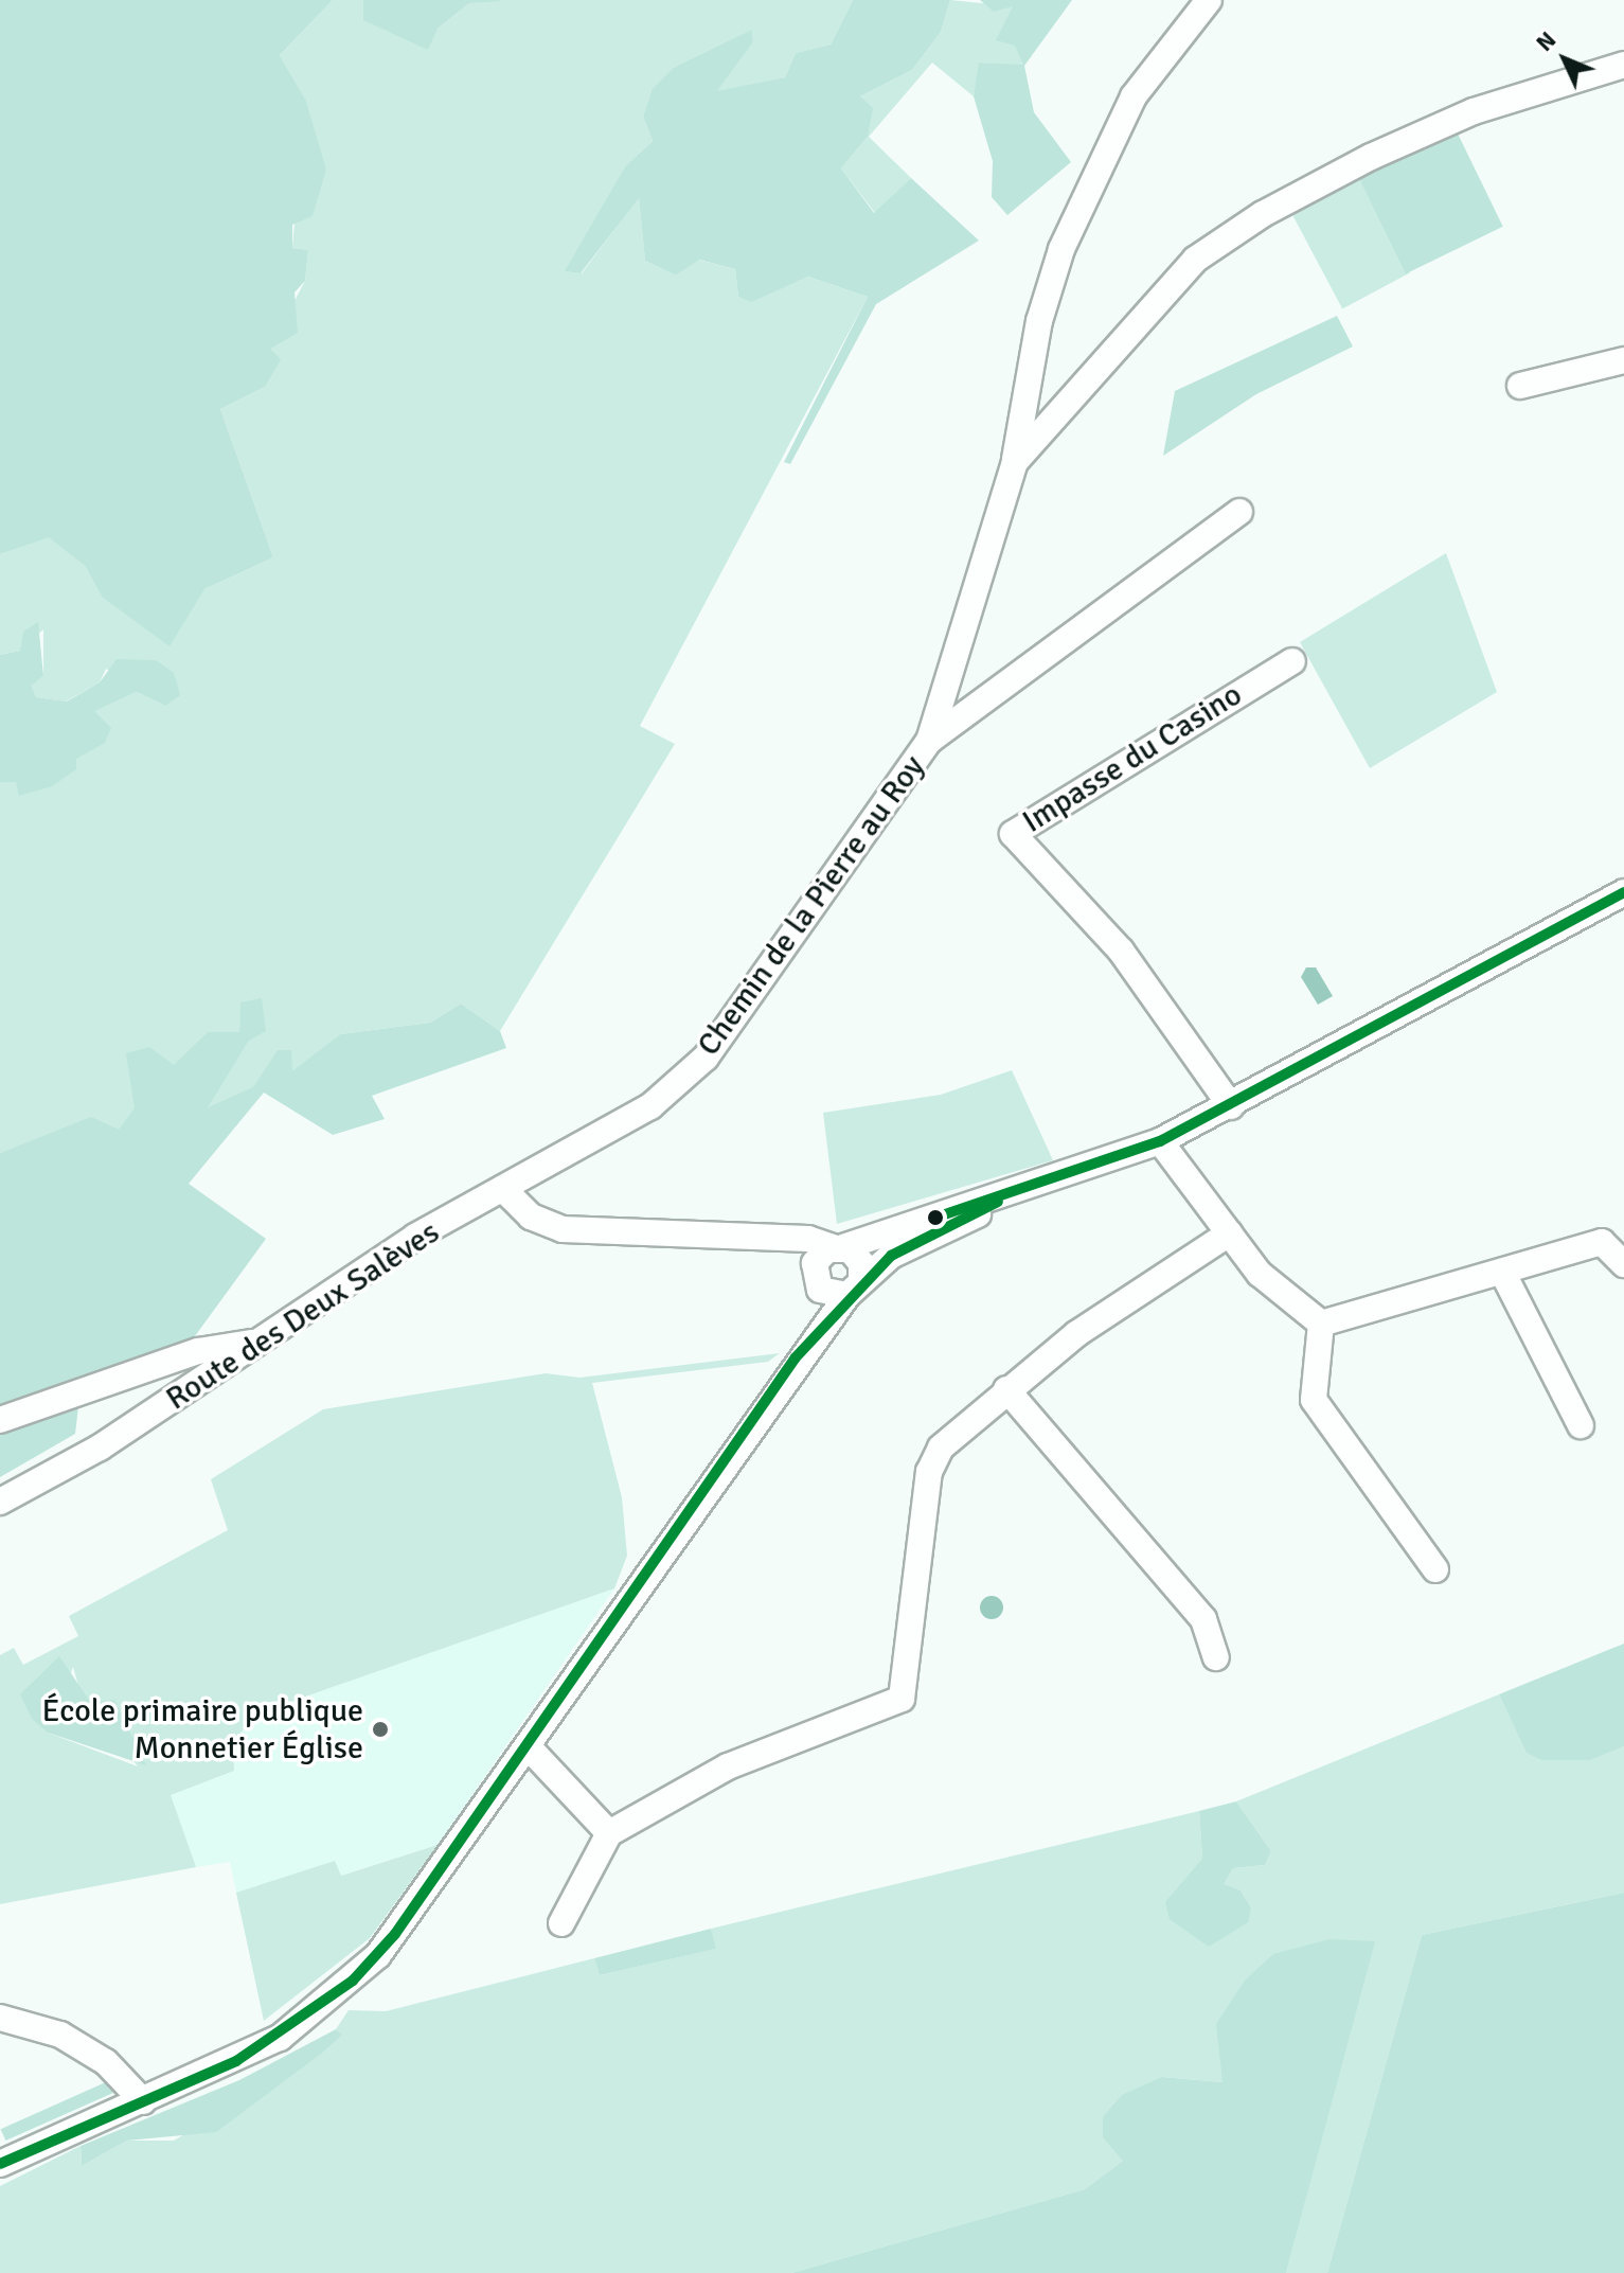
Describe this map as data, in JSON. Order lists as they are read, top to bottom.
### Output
{
  "streets": {
    "street": ["Impasse du Casino", "Chemin de la Pierre au Roy", "Route des Deux Salèves"]
  },
  "crossings": [
    ["Chemin de la Pierre au Roy", "Route des Deux Salèves"]
  ],
  "places": ["École primaire publique Monnetier Église"],
  "north": "top left"
}
